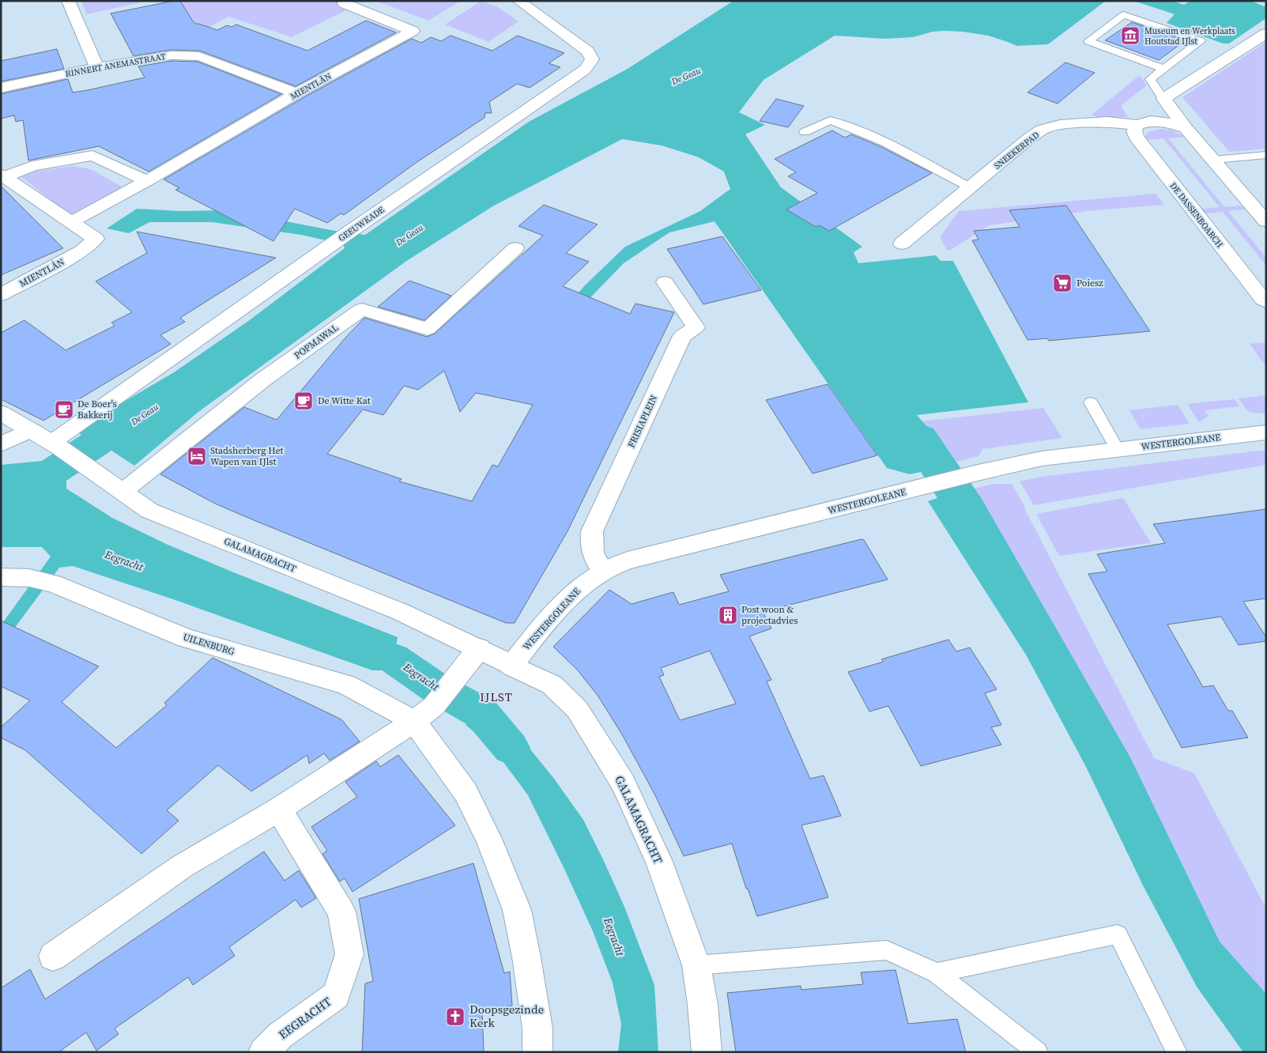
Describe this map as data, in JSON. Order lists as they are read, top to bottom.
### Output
{
  "streets": {
    "street": [
      "RINNERT ANEMASTRAAT",
      "MIENTLÂN",
      "SNEEKERPAD",
      "DE DASSENBOARCH",
      "GEEUWKADE",
      "POPMAWAL",
      "FRISIAPLEIN",
      "WESTERGOLEANE",
      "GALAMAGRACHT",
      "UILENBURG",
      "EEGRACHT"
    ]
  },
  "crossings": [
    ["RINNERT ANEMASTRAAT", "MIENTLÂN"],
    ["SNEEKERPAD", "DE DASSENBOARCH"],
    ["GEEUWKADE", "GALAMAGRACHT"],
    ["POPMAWAL", "GALAMAGRACHT"],
    ["FRISIAPLEIN", "WESTERGOLEANE"],
    ["WESTERGOLEANE", "GALAMAGRACHT"]
  ],
  "districts": ["IJLST"],
  "water": ["De Geau", "Eegracht"],
  "places": {
    "museum": ["Museum en Werkplaats Houtstad IJlst"],
    "supermarket": ["Poiesz"],
    "cafe": ["De Witte Kat", "De Boer's Bakkerij"],
    "hotel": ["Stadsherberg Het Wapen van IJlst"],
    "building": ["Post woon & projectadvies"],
    "church": ["Doopsgezinde Kerk"]
  }
}
